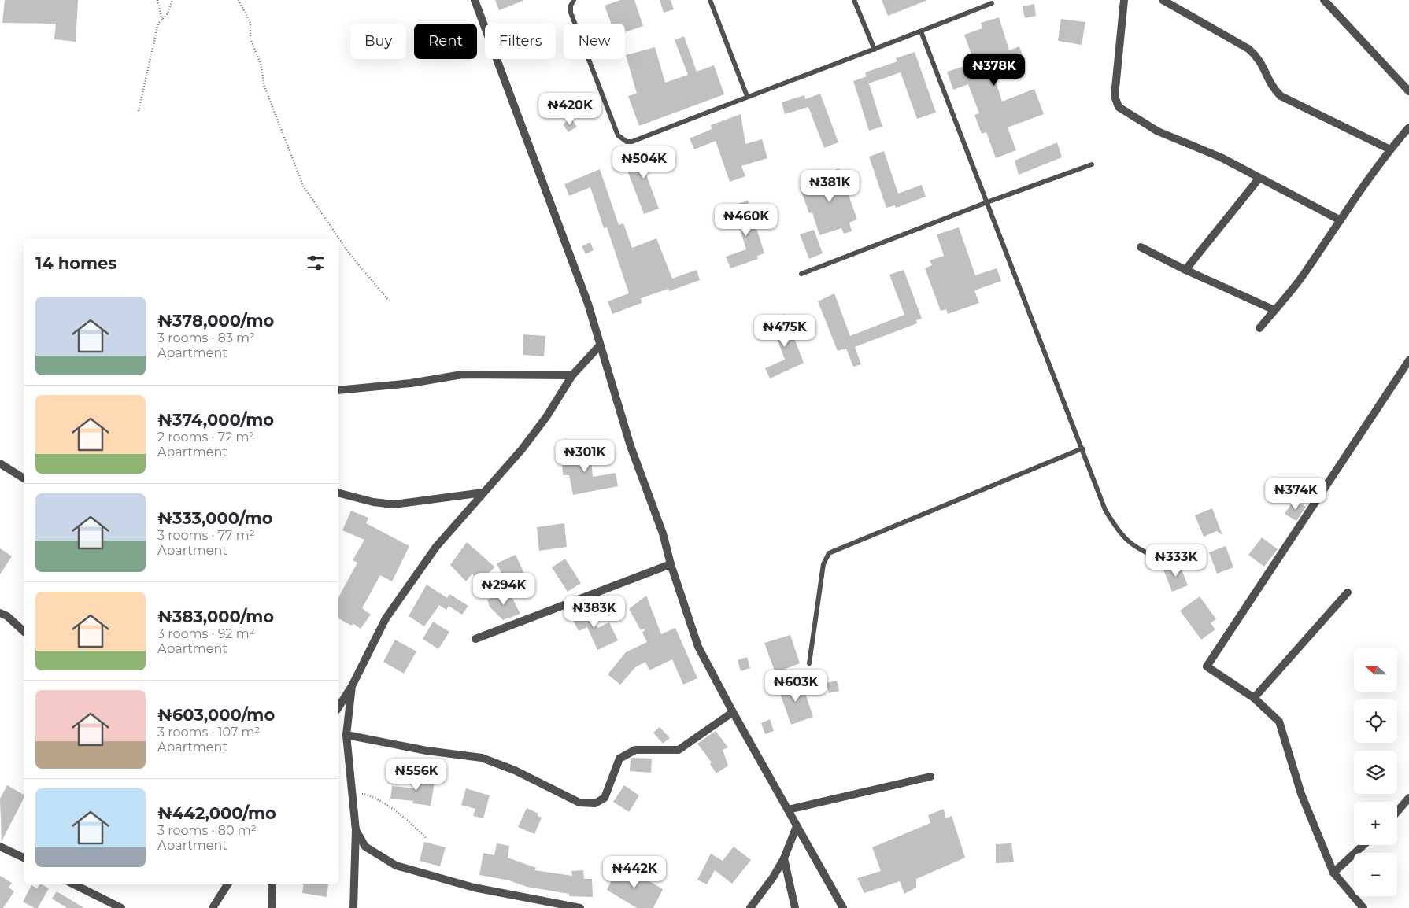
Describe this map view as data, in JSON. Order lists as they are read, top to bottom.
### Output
{
  "north": "left",
  "page": {
    "chip": [
      "Buy",
      "Rent",
      "Filters",
      "New"
    ],
    "price": [
      "₦378K",
      "₦420K",
      "₦504K",
      "₦381K",
      "₦460K",
      "₦475K",
      "₦301K",
      "₦374K",
      "₦333K",
      "₦294K",
      "₦383K",
      "₦603K",
      "₦556K",
      "₦442K"
    ],
    "heading": "14 homes",
    "list": [
      {
        "name": "₦378,000/mo",
        "note": "3 rooms · 83 m² · Apartment"
      },
      {
        "name": "₦374,000/mo",
        "note": "2 rooms · 72 m² · Apartment"
      },
      {
        "name": "₦333,000/mo",
        "note": "3 rooms · 77 m² · Apartment"
      },
      {
        "name": "₦383,000/mo",
        "note": "3 rooms · 92 m² · Apartment"
      },
      {
        "name": "₦603,000/mo",
        "note": "3 rooms · 107 m² · Apartment"
      },
      {
        "name": "₦442,000/mo",
        "note": "3 rooms · 80 m² · Apartment"
      }
    ],
    "map_buttons": ["+", "−"]
  }
}
